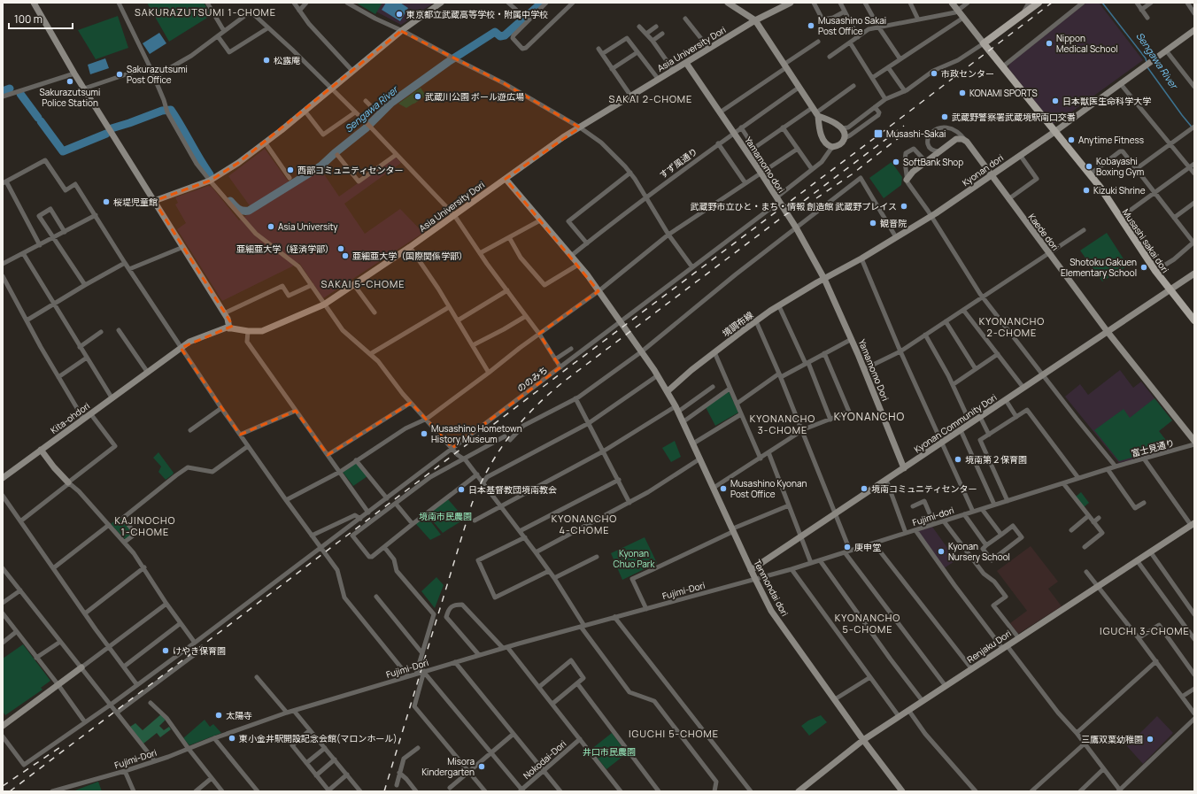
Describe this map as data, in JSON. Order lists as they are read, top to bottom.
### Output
{
  "streets": {
    "main road": ["Musashi sakai dori"],
    "street": [
      "Asia University Dori",
      "すず風通り",
      "Yamamomo dori",
      "Kyonan dori",
      "Kaede dori",
      "境調布線",
      "Yamamomo Dori",
      "ののみち",
      "Kita-ohdori",
      "Kyonan Community Dori",
      "富士見通り",
      "Fujimi-dori",
      "Tenmondai dori",
      "Fujimi-Dori",
      "Renjaku Dori",
      "Nokodai-Dori"
    ]
  },
  "crossings": [
    ["Asia University Dori", "Yamamomo dori"],
    ["Asia University Dori", "Kita-ohdori"],
    ["Asia University Dori", "Tenmondai dori"],
    ["すず風通り", "Yamamomo dori"],
    ["すず風通り", "Tenmondai dori"],
    ["Yamamomo dori", "Kyonan dori"],
    ["Yamamomo dori", "境調布線"],
    ["Yamamomo dori", "Yamamomo Dori"],
    ["Yamamomo dori", "ののみち"],
    ["Kyonan dori", "Kaede dori"],
    ["Kyonan dori", "Musashi sakai dori"],
    ["Kyonan dori", "境調布線"],
    ["Kyonan dori", "Yamamomo Dori"],
    ["Kaede dori", "Kyonan Community Dori"],
    ["Musashi sakai dori", "Kyonan Community Dori"],
    ["境調布線", "Yamamomo Dori"],
    ["境調布線", "Tenmondai dori"],
    ["Yamamomo Dori", "Kyonan Community Dori"],
    ["ののみち", "Tenmondai dori"],
    ["Kyonan Community Dori", "Tenmondai dori"],
    ["富士見通り", "Fujimi-dori"],
    ["Fujimi-dori", "Tenmondai dori"],
    ["Fujimi-dori", "Fujimi-Dori"],
    ["Tenmondai dori", "Fujimi-Dori"],
    ["Tenmondai dori", "Renjaku Dori"]
  ],
  "districts": [
    "SAKURAZUTSUMI 1-CHOME",
    "SAKAI 2-CHOME",
    "SAKAI 5-CHOME",
    "KYONANCHO 2-CHOME",
    "KYONANCHO",
    "KYONANCHO 3-CHOME",
    "KYONANCHO 4-CHOME",
    "KAJINOCHO 1-CHOME",
    "KYONANCHO 5-CHOME",
    "IGUCHI 3-CHOME",
    "IGUCHI 5-CHOME"
  ],
  "water": ["Sengawa River"],
  "parks": ["境南市民農園", "Kyonan Chuo Park", "井口市民農園"],
  "places": {
    "other": [
      "東京都立武蔵高等学校・附属中学校",
      "Musashino Sakai Post Office",
      "Nippon Medical School",
      "松露庵",
      "市政センター",
      "Sakurazutsumi Post Office",
      "Sakurazutsumi Police Station",
      "KONAMI SPORTS",
      "武蔵川公園 ボール遊広場",
      "日本獣医生命科学大学",
      "武蔵野警察署武蔵境駅南口交番",
      "Anytime Fitness",
      "SoftBank Shop",
      "Kobayashi Boxing Gym",
      "西部コミュニティセンター",
      "Kizuki Shrine",
      "桜堤児童館",
      "武蔵野市立ひと・まち・情報 創造館 武蔵野プレイス",
      "観音院",
      "Asia University",
      "亜細亜大学（経済学部）",
      "亜細亜大学（国際関係学部）",
      "Shotoku Gakuen Elementary School",
      "Musashino Hometown History Museum",
      "境南第２保育園",
      "Musashino Kyonan Post Office",
      "境南コミュニティセンター",
      "日本基督教団境南教会",
      "庚申堂",
      "Kyonan Nursery School",
      "けやき保育園",
      "太陽寺",
      "東小金井駅開設記念会館(マロンホール)",
      "三鷹双葉幼稚園",
      "Misora Kindergarten"
    ],
    "transit": ["Musashi-Sakai"]
  },
  "scale_bar": "100 m"
}
